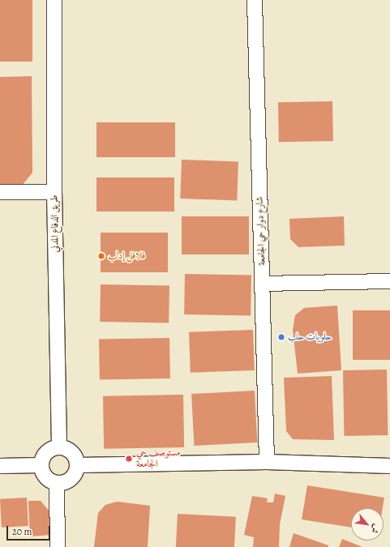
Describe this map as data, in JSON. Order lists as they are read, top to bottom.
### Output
{
  "streets": {
    "street": ["طريق الدفاع المدني", "شارع دوار حي الجامعة"]
  },
  "places": ["فلافل إدلب", "حلويات حلب", "مستوصف حي الجامعة"],
  "scale_bar": "20 m",
  "north": "bottom right"
}
